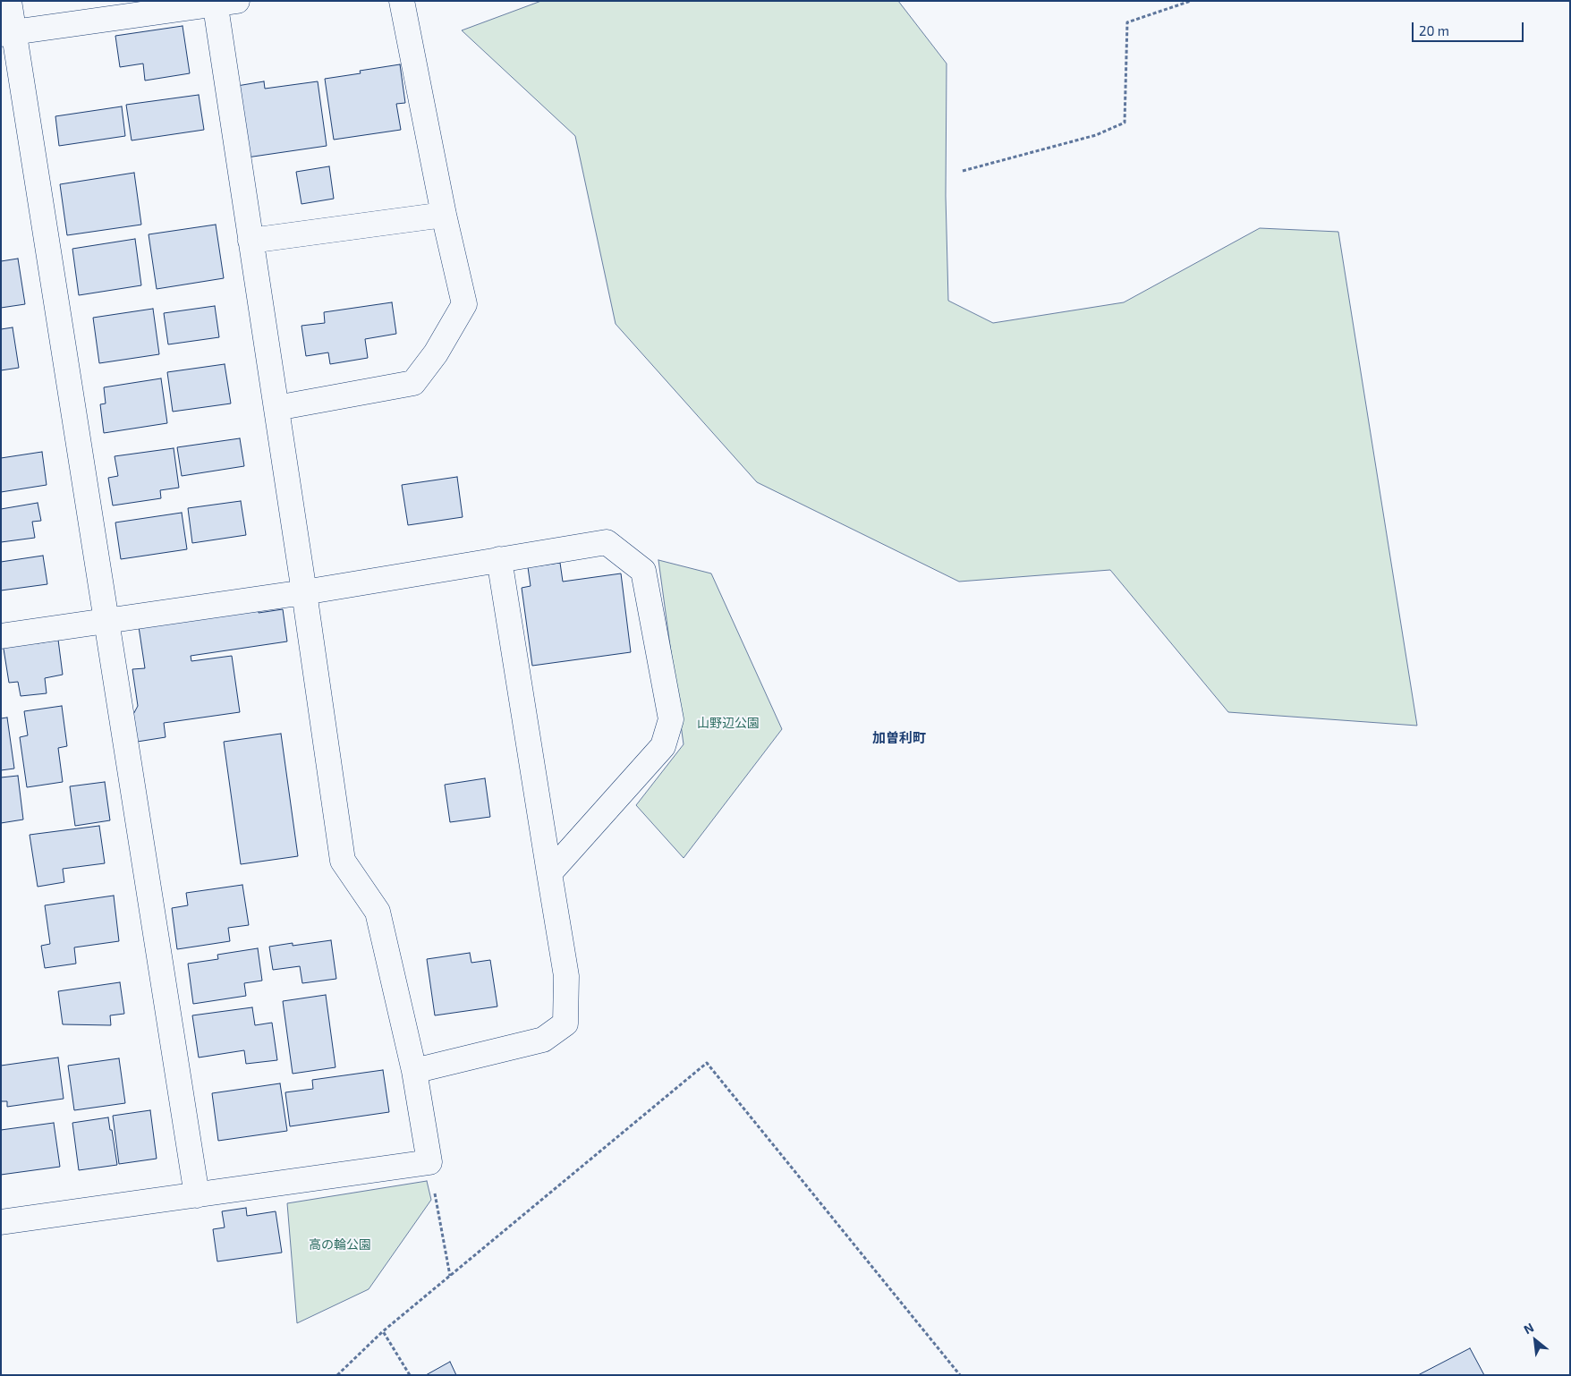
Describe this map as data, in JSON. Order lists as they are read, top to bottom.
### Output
{
  "districts": ["加曽利町"],
  "parks": ["山野辺公園", "高の輪公園"],
  "scale_bar": "20 m",
  "north": "top left"
}
